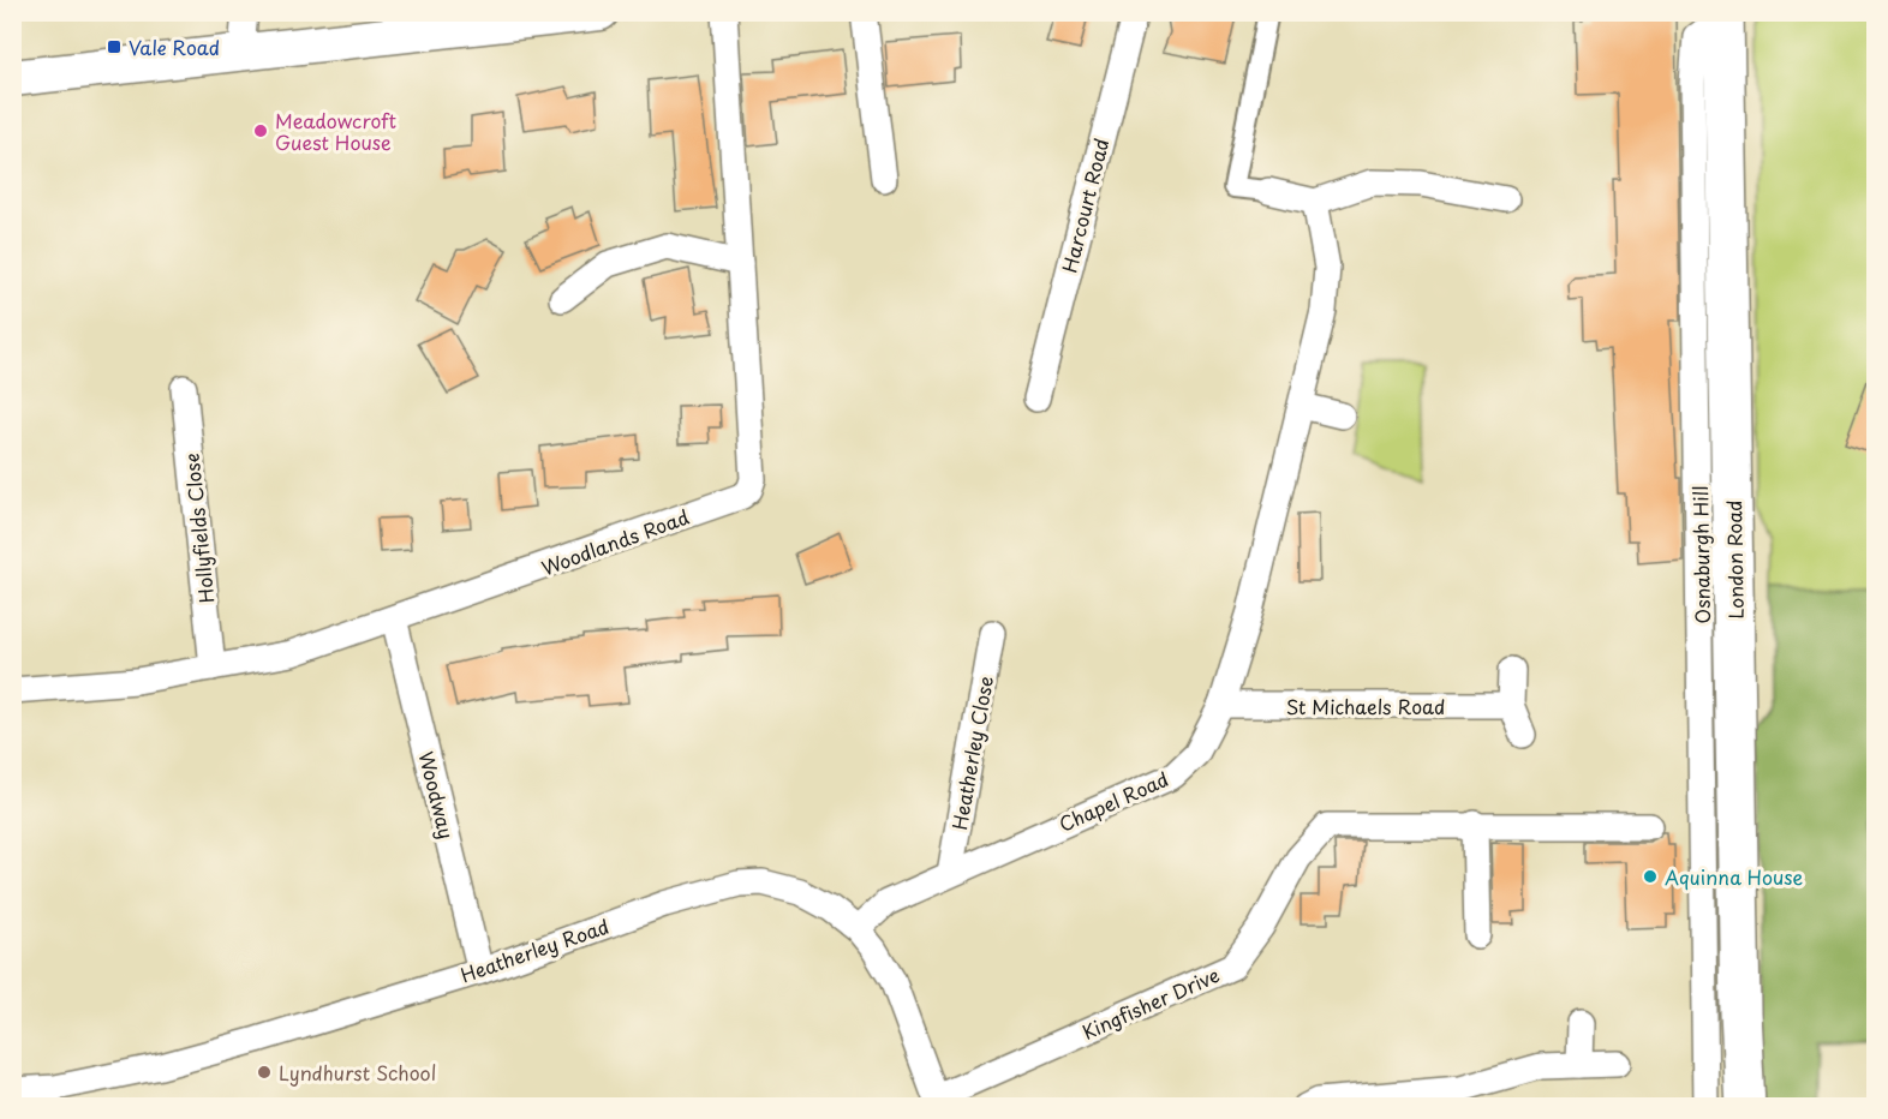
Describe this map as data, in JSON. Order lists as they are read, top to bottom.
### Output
{
  "streets": {
    "main road": ["London Road"],
    "street": [
      "Harcourt Road",
      "Hollyfields Close",
      "Woodlands Road",
      "Osnaburgh Hill",
      "St Michaels Road",
      "Heatherley Close",
      "Woodway",
      "Chapel Road",
      "Heatherley Road",
      "Kingfisher Drive"
    ]
  },
  "crossings": [
    ["Hollyfields Close", "Woodlands Road"],
    ["Woodlands Road", "Woodway"],
    ["Osnaburgh Hill", "London Road"],
    ["St Michaels Road", "Chapel Road"],
    ["Heatherley Close", "Chapel Road"],
    ["Woodway", "Heatherley Road"],
    ["Chapel Road", "Heatherley Road"],
    ["Heatherley Road", "Kingfisher Drive"]
  ],
  "places": {
    "transit": ["Vale Road"],
    "other": ["Meadowcroft Guest House", "Aquinna House", "Lyndhurst School"]
  }
}
